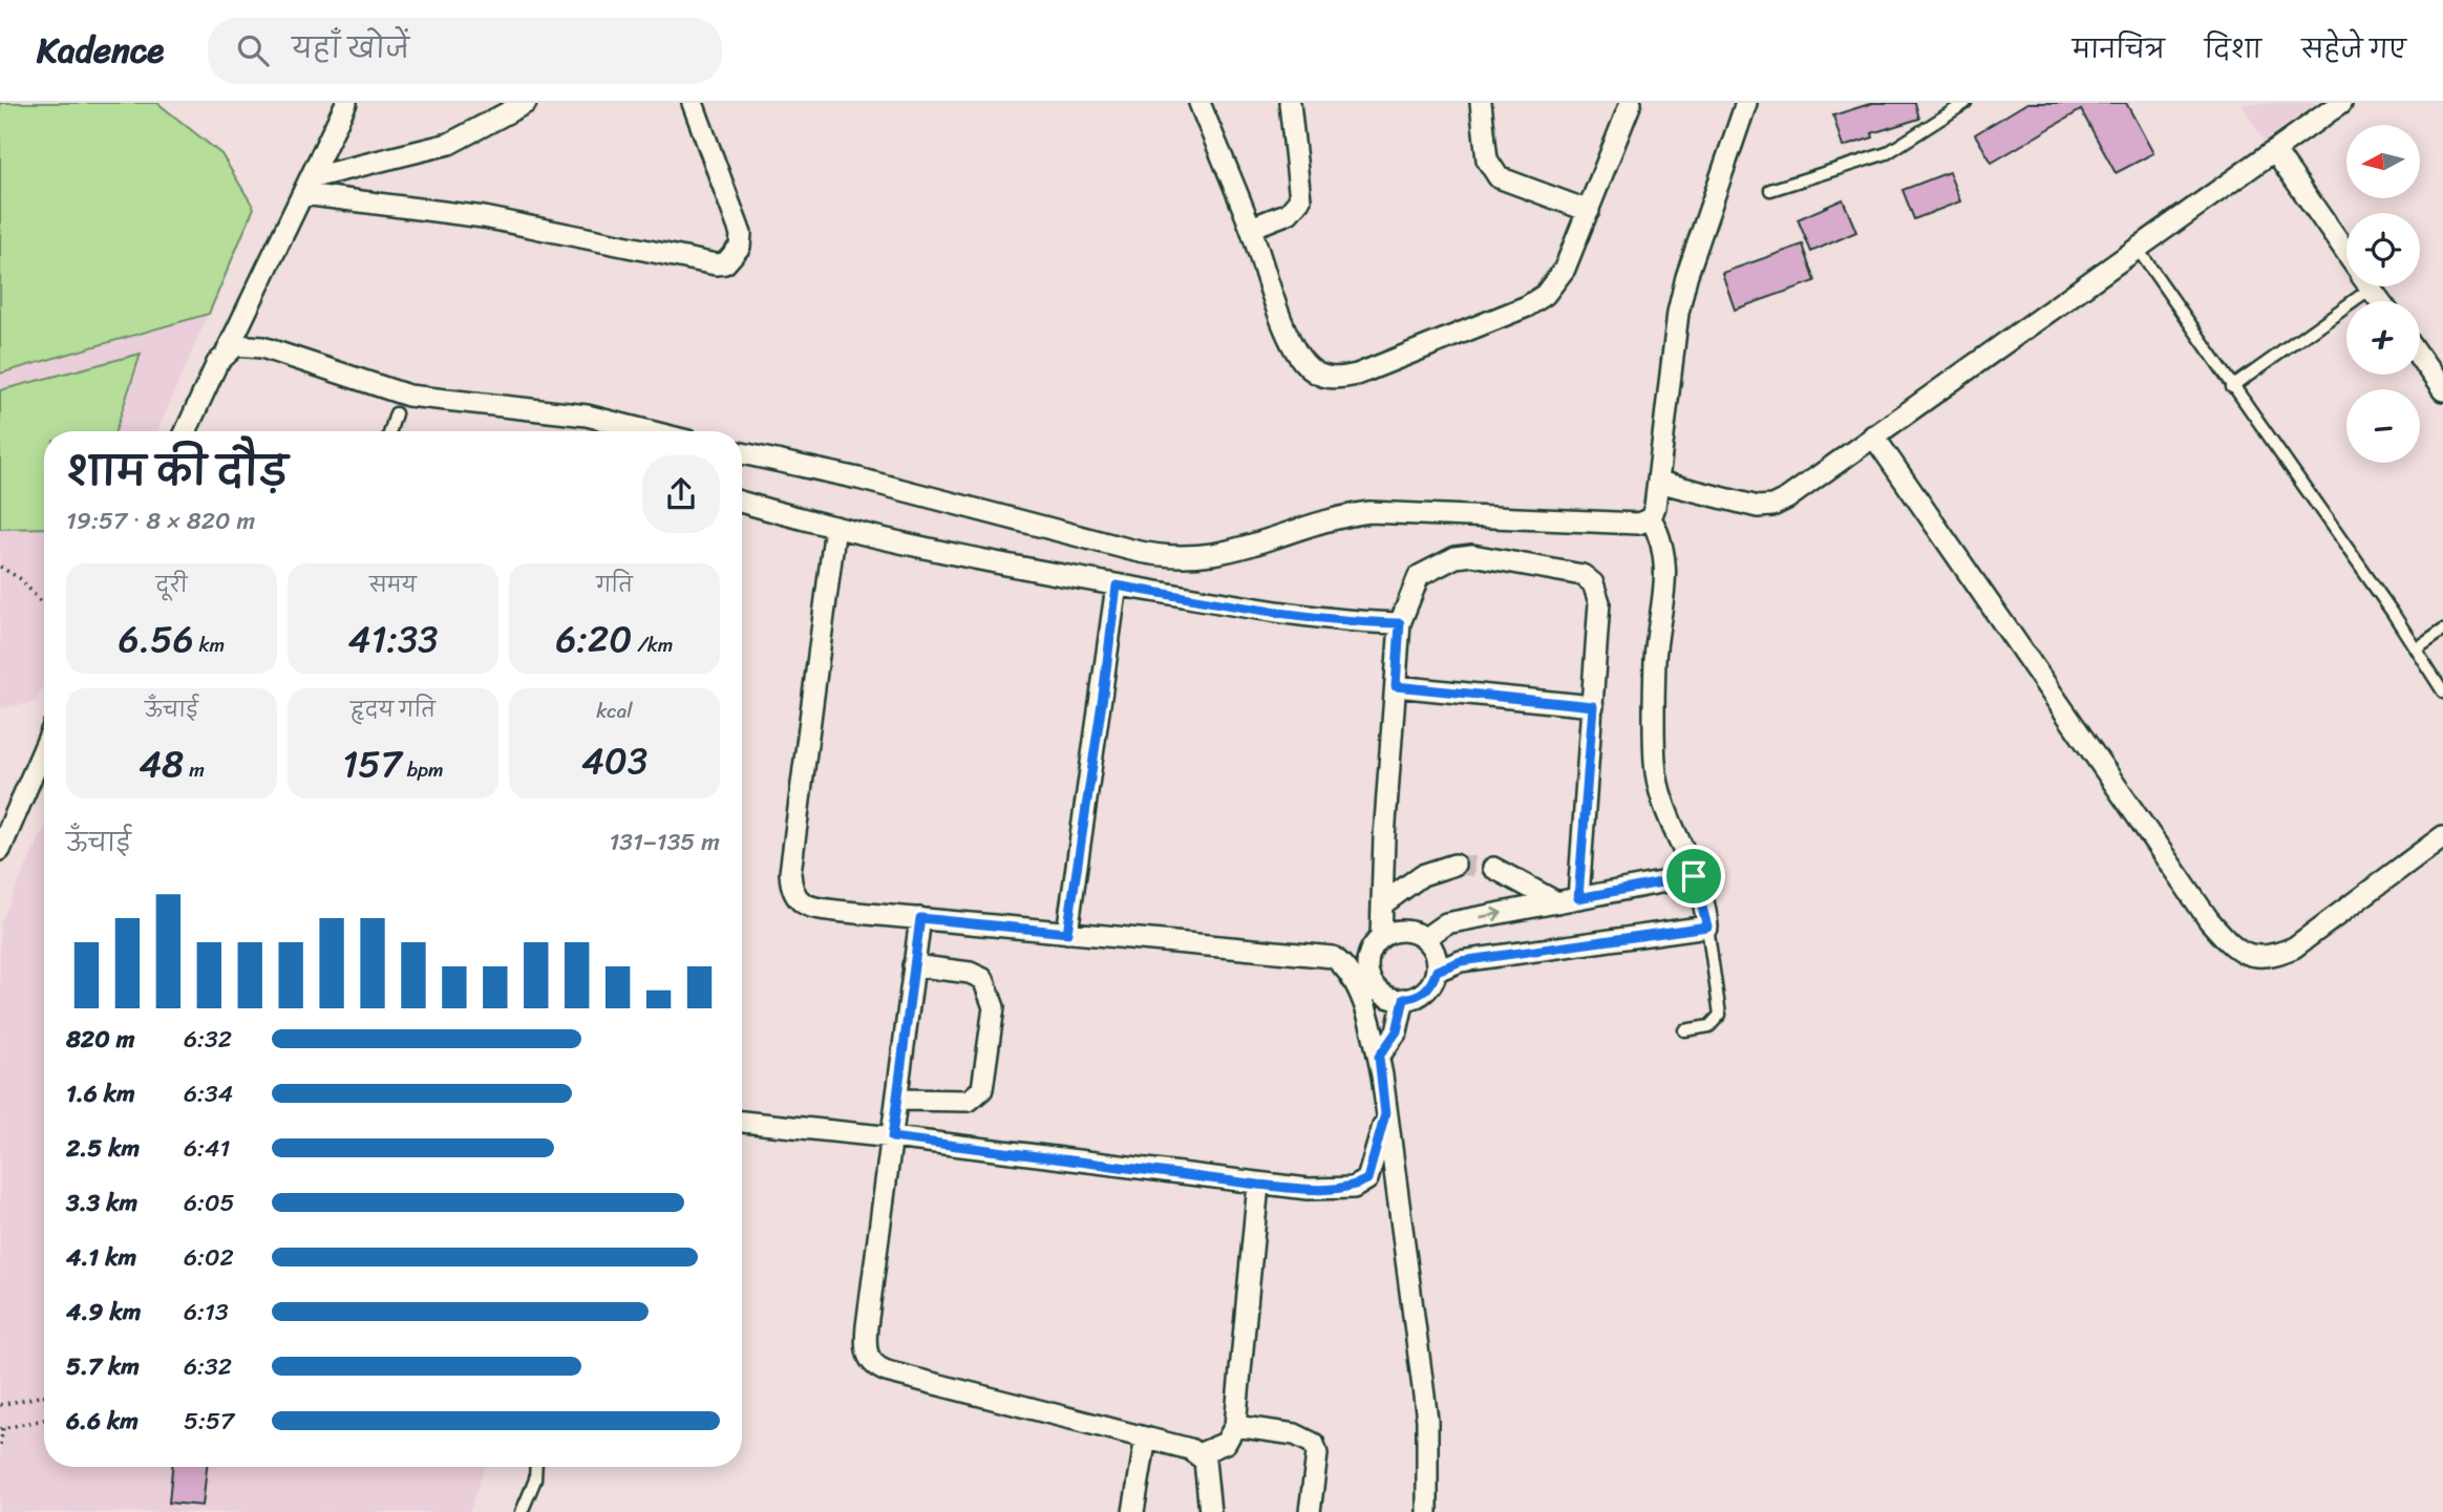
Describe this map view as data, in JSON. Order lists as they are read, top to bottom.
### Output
{
  "north": "left",
  "page": {
    "header": "Kadence",
    "search": "यहाँ खोजें",
    "nav": ["मानचित्र", "दिशा", "सहेजे गए"],
    "map_buttons": ["+", "−"],
    "heading": ["शाम की दौड़", "19:57 · 8 × 820 m"],
    "stats": [
      ["दूरी", "6.56 km"],
      ["समय", "41:33"],
      ["गति", "6:20 /km"],
      ["ऊँचाई", "48 m"],
      ["हृदय गति", "157 bpm"],
      ["kcal", "403"]
    ],
    "chart": ["ऊँचाई", "131–135 m"],
    "list": [
      {
        "name": "820 m",
        "note": "6:32"
      },
      {
        "name": "1.6 km",
        "note": "6:34"
      },
      {
        "name": "2.5 km",
        "note": "6:41"
      },
      {
        "name": "3.3 km",
        "note": "6:05"
      },
      {
        "name": "4.1 km",
        "note": "6:02"
      },
      {
        "name": "4.9 km",
        "note": "6:13"
      },
      {
        "name": "5.7 km",
        "note": "6:32"
      },
      {
        "name": "6.6 km",
        "note": "5:57"
      }
    ]
  }
}
